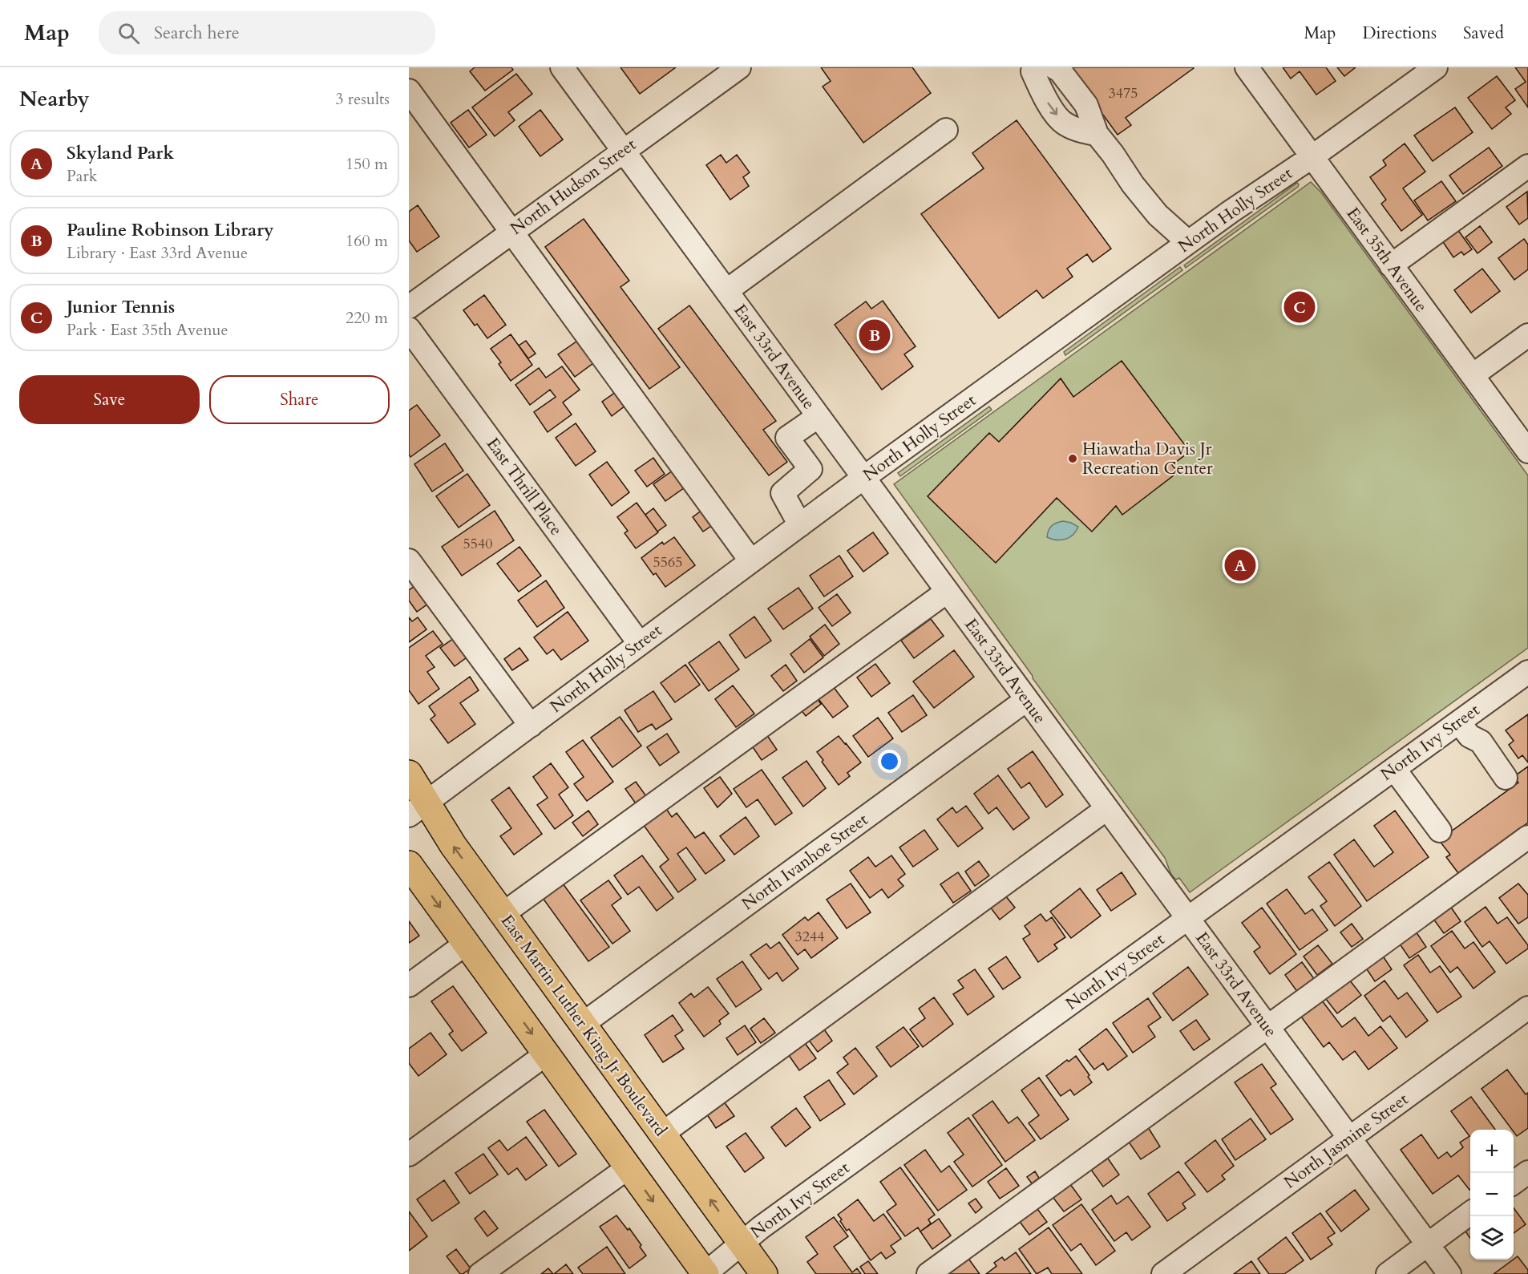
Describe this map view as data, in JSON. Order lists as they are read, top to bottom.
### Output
{
  "streets": {
    "main road": ["East Martin Luther King Jr Boulevard"],
    "street": [
      "North Hudson Street",
      "North Holly Street",
      "East 35th Avenue",
      "East 33rd Avenue",
      "East Thrill Place",
      "North Ivy Street",
      "North Ivanhoe Street",
      "North Jasmine Street"
    ]
  },
  "crossings": [
    ["North Hudson Street", "East 33rd Avenue"],
    ["North Holly Street", "East 35th Avenue"],
    ["North Holly Street", "East 33rd Avenue"],
    ["North Holly Street", "East Thrill Place"],
    ["North Holly Street", "East Martin Luther King Jr Boulevard"],
    ["East 33rd Avenue", "North Ivy Street"],
    ["East 33rd Avenue", "North Ivanhoe Street"],
    ["East 33rd Avenue", "North Jasmine Street"],
    ["North Ivy Street", "East Martin Luther King Jr Boulevard"],
    ["North Ivanhoe Street", "East Martin Luther King Jr Boulevard"]
  ],
  "places": ["Hiawatha Davis Jr Recreation Center"],
  "house_numbers": [
    "3475",
    "5540",
    "5565",
    "3244"
  ],
  "page": {
    "header": "Map",
    "search": "Search here",
    "nav": ["Map", "Directions", "Saved"],
    "heading": ["Nearby", "3 results"],
    "list": [
      {
        "mark": "A",
        "name": "Skyland Park",
        "note": "Park",
        "value": "150 m"
      },
      {
        "mark": "B",
        "name": "Pauline Robinson Library",
        "note": "Library · East 33rd Avenue",
        "value": "160 m"
      },
      {
        "mark": "C",
        "name": "Junior Tennis",
        "note": "Park · East 35th Avenue",
        "value": "220 m"
      }
    ],
    "pins": ["C", "B", "A"],
    "buttons": ["Save", "Share"],
    "map_buttons": ["+", "−"]
  }
}
